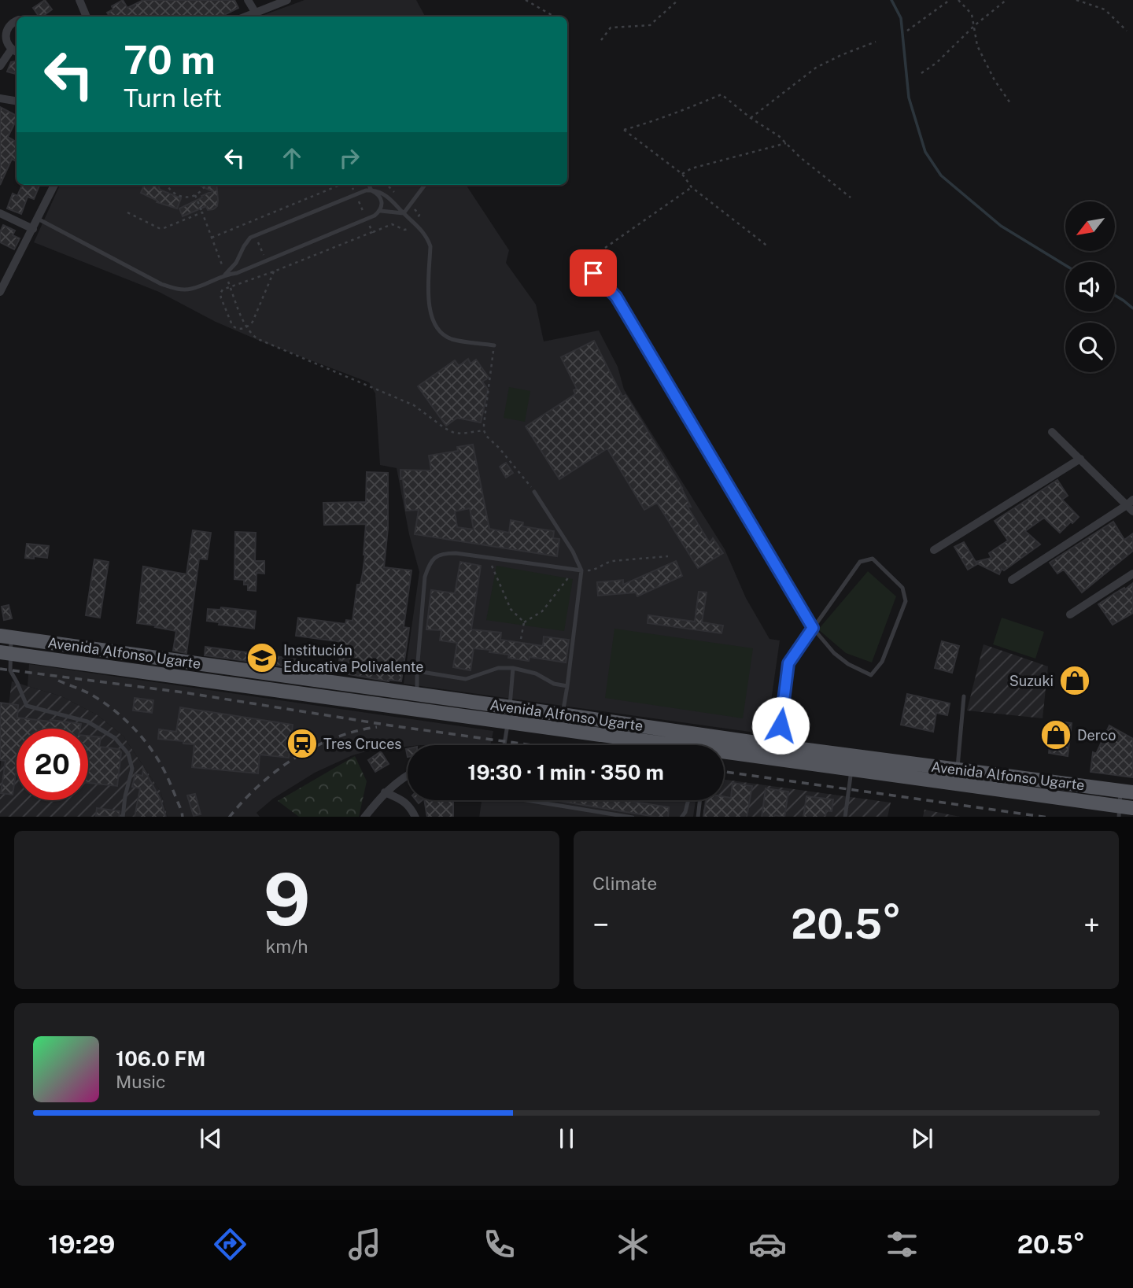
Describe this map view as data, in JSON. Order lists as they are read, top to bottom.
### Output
{
  "streets": {
    "main road": ["Avenida Alfonso Ugarte"]
  },
  "places": {
    "school or university": ["Institución Educativa Polivalente"],
    "shop": ["Suzuki", "Derco"],
    "station": ["Tres Cruces"]
  },
  "north": "bottom left",
  "page": {
    "turn": ["70 m", "Turn left"],
    "limit": "20",
    "trip": "19:30 · 1 min · 350 m",
    "tile": [
      ["9", "km/h"],
      "Climate"
    ],
    "heat": ["−", "20.5°", "+"],
    "song": ["106.0 FM", "Music"],
    "tabs": ["19:29", "20.5°"]
  }
}
